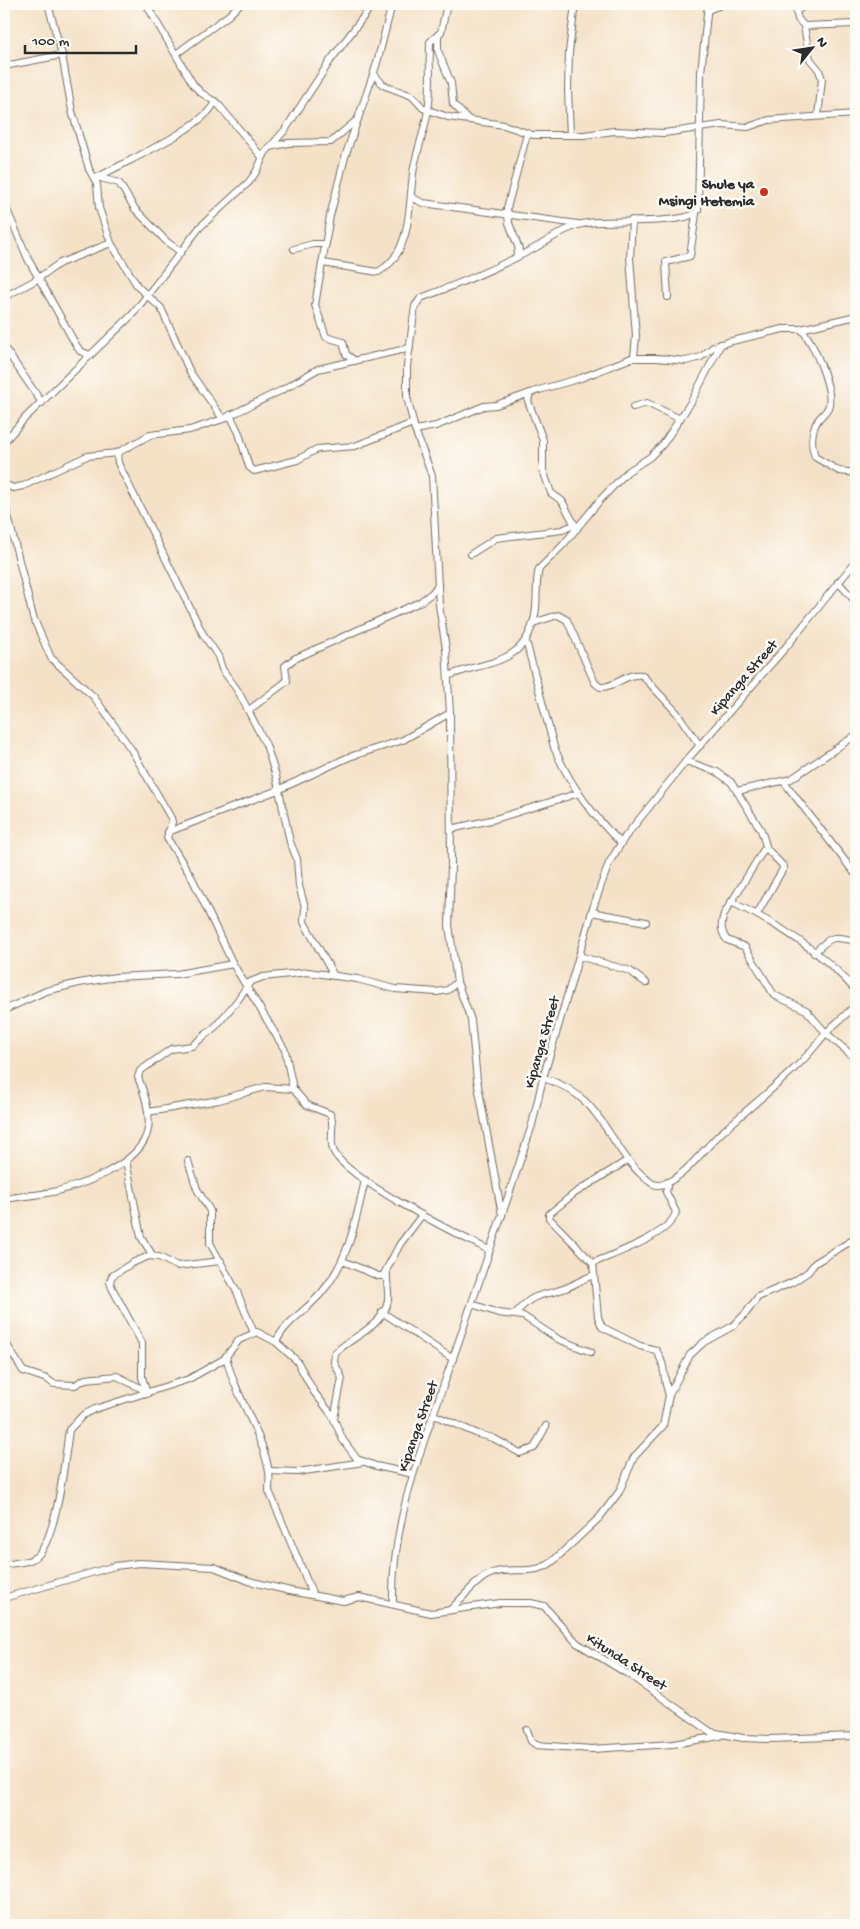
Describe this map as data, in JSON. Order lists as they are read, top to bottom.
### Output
{
  "streets": {
    "street": ["Kipanga Street", "Kitunda Street"]
  },
  "crossings": [
    ["Kipanga Street", "Kitunda Street"]
  ],
  "places": ["Shule ya Msingi Itetemia"],
  "scale_bar": "100 m",
  "north": "top right"
}
